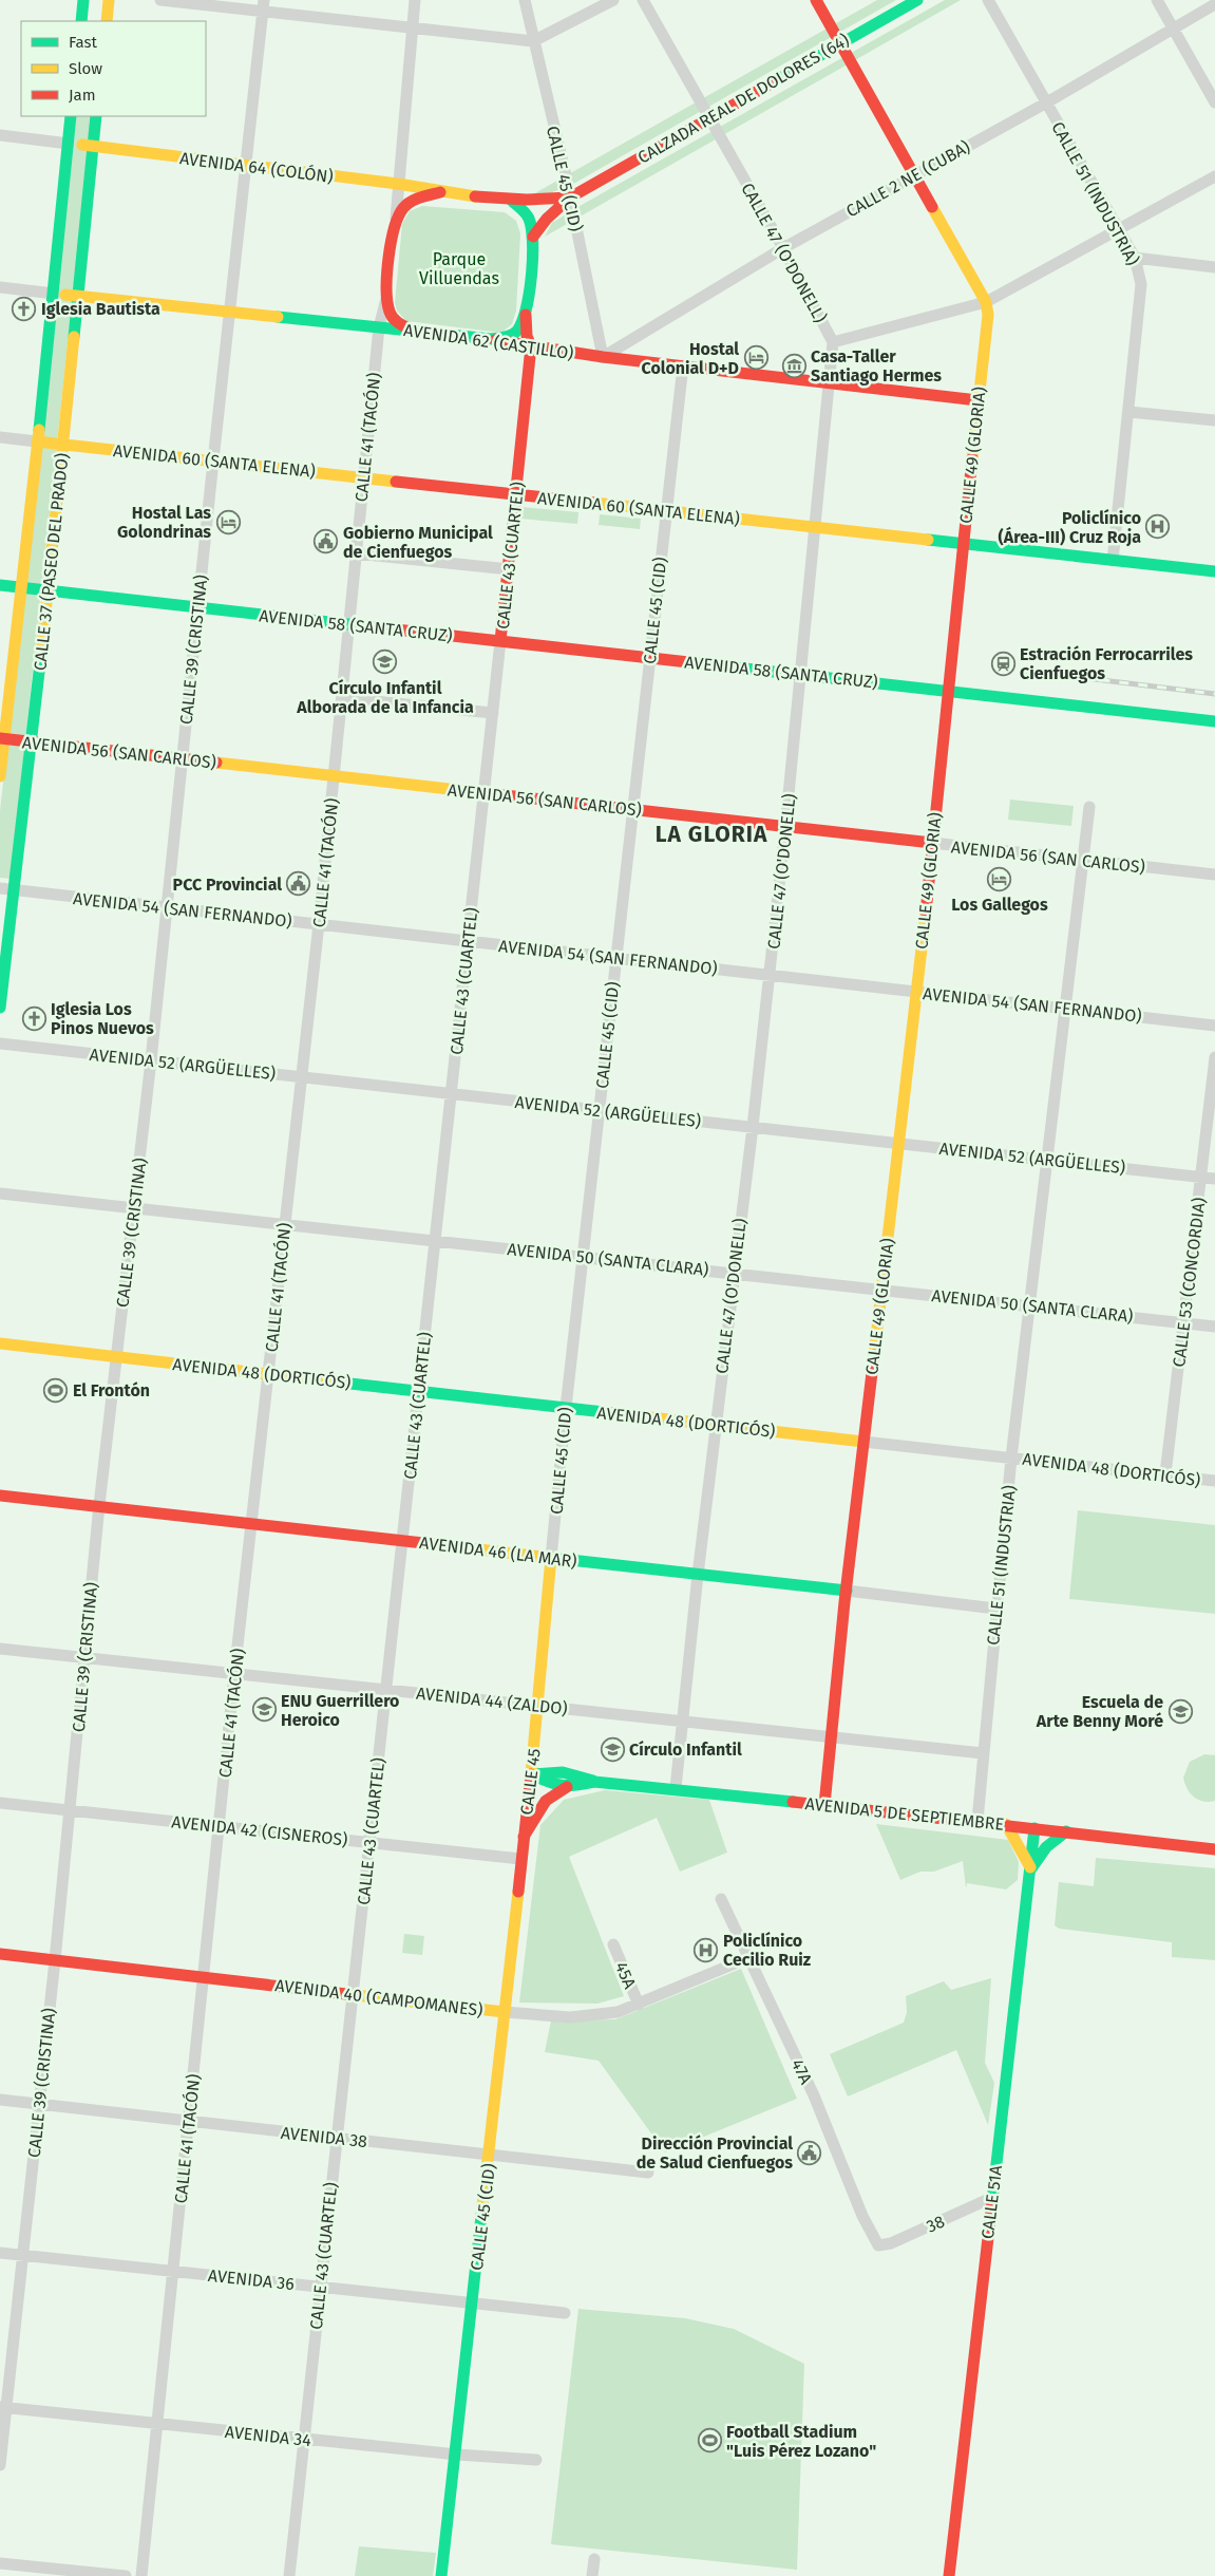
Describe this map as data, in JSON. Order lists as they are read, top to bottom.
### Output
{
  "streets": {
    "main road": [
      "CALZADA REAL DE DOLORES (64)",
      "AVENIDA 64 (COLÓN)",
      "CALLE 45 (CID)",
      "AVENIDA 62 (CASTILLO)",
      "CALLE 41 (TACÓN)",
      "CALLE 49 (GLORIA)",
      "AVENIDA 60 (SANTA ELENA)",
      "CALLE 43 (CUARTEL)",
      "CALLE 37 (PASEO DEL PRADO)",
      "AVENIDA 58 (SANTA CRUZ)",
      "AVENIDA 56 (SAN CARLOS)",
      "AVENIDA 48 (DORTICÓS)",
      "AVENIDA 46 (LA MAR)",
      "CALLE 45",
      "AVENIDA 5 DE SEPTIEMBRE",
      "AVENIDA 40 (CAMPOMANES)",
      "CALLE 51A"
    ],
    "street": [
      "CALLE 2 NE (CUBA)",
      "CALLE 51 (INDUSTRIA)",
      "CALLE 47 (O'DONELL)",
      "CALLE 39 (CRISTINA)",
      "AVENIDA 54 (SAN FERNANDO)",
      "AVENIDA 52 (ARGÜELLES)",
      "AVENIDA 50 (SANTA CLARA)",
      "CALLE 53 (CONCORDIA)",
      "AVENIDA 44 (ZALDO)",
      "AVENIDA 42 (CISNEROS)",
      "45A",
      "47A",
      "AVENIDA 38",
      "38",
      "AVENIDA 36",
      "AVENIDA 34"
    ]
  },
  "crossings": [
    ["CALZADA REAL DE DOLORES (64)", "AVENIDA 64 (COLÓN)"],
    ["CALZADA REAL DE DOLORES (64)", "CALLE 45 (CID)"],
    ["CALZADA REAL DE DOLORES (64)", "CALLE 47 (O'DONELL)"],
    ["CALZADA REAL DE DOLORES (64)", "AVENIDA 62 (CASTILLO)"],
    ["CALZADA REAL DE DOLORES (64)", "CALLE 41 (TACÓN)"],
    ["CALZADA REAL DE DOLORES (64)", "CALLE 49 (GLORIA)"],
    ["CALZADA REAL DE DOLORES (64)", "CALLE 43 (CUARTEL)"],
    ["AVENIDA 64 (COLÓN)", "AVENIDA 62 (CASTILLO)"],
    ["AVENIDA 64 (COLÓN)", "CALLE 41 (TACÓN)"],
    ["AVENIDA 64 (COLÓN)", "CALLE 43 (CUARTEL)"],
    ["AVENIDA 64 (COLÓN)", "CALLE 37 (PASEO DEL PRADO)"],
    ["AVENIDA 64 (COLÓN)", "CALLE 39 (CRISTINA)"],
    ["CALLE 45 (CID)", "CALLE 2 NE (CUBA)"],
    ["CALLE 45 (CID)", "AVENIDA 62 (CASTILLO)"],
    ["CALLE 45 (CID)", "AVENIDA 60 (SANTA ELENA)"],
    ["CALLE 45 (CID)", "AVENIDA 58 (SANTA CRUZ)"],
    ["CALLE 45 (CID)", "AVENIDA 56 (SAN CARLOS)"],
    ["CALLE 45 (CID)", "AVENIDA 54 (SAN FERNANDO)"],
    ["CALLE 45 (CID)", "AVENIDA 52 (ARGÜELLES)"],
    ["CALLE 45 (CID)", "AVENIDA 50 (SANTA CLARA)"],
    ["CALLE 45 (CID)", "AVENIDA 48 (DORTICÓS)"],
    ["CALLE 45 (CID)", "AVENIDA 46 (LA MAR)"],
    ["CALLE 45 (CID)", "AVENIDA 44 (ZALDO)"],
    ["CALLE 45 (CID)", "CALLE 45"],
    ["CALLE 45 (CID)", "AVENIDA 42 (CISNEROS)"],
    ["CALLE 45 (CID)", "AVENIDA 40 (CAMPOMANES)"],
    ["CALLE 45 (CID)", "AVENIDA 38"],
    ["CALLE 45 (CID)", "AVENIDA 36"],
    ["CALLE 45 (CID)", "AVENIDA 34"],
    ["CALLE 2 NE (CUBA)", "CALLE 51 (INDUSTRIA)"],
    ["CALLE 2 NE (CUBA)", "CALLE 47 (O'DONELL)"],
    ["CALLE 2 NE (CUBA)", "AVENIDA 62 (CASTILLO)"],
    ["CALLE 2 NE (CUBA)", "CALLE 49 (GLORIA)"],
    ["CALLE 51 (INDUSTRIA)", "AVENIDA 60 (SANTA ELENA)"],
    ["CALLE 51 (INDUSTRIA)", "AVENIDA 56 (SAN CARLOS)"],
    ["CALLE 51 (INDUSTRIA)", "AVENIDA 54 (SAN FERNANDO)"],
    ["CALLE 51 (INDUSTRIA)", "AVENIDA 52 (ARGÜELLES)"],
    ["CALLE 51 (INDUSTRIA)", "AVENIDA 50 (SANTA CLARA)"],
    ["CALLE 51 (INDUSTRIA)", "AVENIDA 48 (DORTICÓS)"],
    ["CALLE 51 (INDUSTRIA)", "AVENIDA 46 (LA MAR)"],
    ["CALLE 51 (INDUSTRIA)", "AVENIDA 44 (ZALDO)"],
    ["CALLE 51 (INDUSTRIA)", "AVENIDA 5 DE SEPTIEMBRE"],
    ["CALLE 47 (O'DONELL)", "AVENIDA 62 (CASTILLO)"],
    ["CALLE 47 (O'DONELL)", "AVENIDA 60 (SANTA ELENA)"],
    ["CALLE 47 (O'DONELL)", "AVENIDA 58 (SANTA CRUZ)"],
    ["CALLE 47 (O'DONELL)", "AVENIDA 56 (SAN CARLOS)"],
    ["CALLE 47 (O'DONELL)", "AVENIDA 54 (SAN FERNANDO)"],
    ["CALLE 47 (O'DONELL)", "AVENIDA 52 (ARGÜELLES)"],
    ["CALLE 47 (O'DONELL)", "AVENIDA 50 (SANTA CLARA)"],
    ["CALLE 47 (O'DONELL)", "AVENIDA 48 (DORTICÓS)"],
    ["CALLE 47 (O'DONELL)", "AVENIDA 46 (LA MAR)"],
    ["CALLE 47 (O'DONELL)", "AVENIDA 44 (ZALDO)"],
    ["CALLE 47 (O'DONELL)", "AVENIDA 5 DE SEPTIEMBRE"],
    ["AVENIDA 62 (CASTILLO)", "CALLE 41 (TACÓN)"],
    ["AVENIDA 62 (CASTILLO)", "CALLE 49 (GLORIA)"],
    ["AVENIDA 62 (CASTILLO)", "CALLE 43 (CUARTEL)"],
    ["AVENIDA 62 (CASTILLO)", "CALLE 37 (PASEO DEL PRADO)"],
    ["AVENIDA 62 (CASTILLO)", "CALLE 39 (CRISTINA)"],
    ["CALLE 41 (TACÓN)", "AVENIDA 60 (SANTA ELENA)"],
    ["CALLE 41 (TACÓN)", "CALLE 43 (CUARTEL)"],
    ["CALLE 41 (TACÓN)", "AVENIDA 58 (SANTA CRUZ)"],
    ["CALLE 41 (TACÓN)", "AVENIDA 56 (SAN CARLOS)"],
    ["CALLE 41 (TACÓN)", "AVENIDA 54 (SAN FERNANDO)"],
    ["CALLE 41 (TACÓN)", "AVENIDA 52 (ARGÜELLES)"],
    ["CALLE 41 (TACÓN)", "AVENIDA 50 (SANTA CLARA)"],
    ["CALLE 41 (TACÓN)", "AVENIDA 48 (DORTICÓS)"],
    ["CALLE 41 (TACÓN)", "AVENIDA 46 (LA MAR)"],
    ["CALLE 41 (TACÓN)", "AVENIDA 44 (ZALDO)"],
    ["CALLE 41 (TACÓN)", "AVENIDA 42 (CISNEROS)"],
    ["CALLE 41 (TACÓN)", "AVENIDA 40 (CAMPOMANES)"],
    ["CALLE 41 (TACÓN)", "AVENIDA 38"],
    ["CALLE 41 (TACÓN)", "AVENIDA 36"],
    ["CALLE 41 (TACÓN)", "AVENIDA 34"],
    ["CALLE 49 (GLORIA)", "AVENIDA 60 (SANTA ELENA)"],
    ["CALLE 49 (GLORIA)", "AVENIDA 58 (SANTA CRUZ)"],
    ["CALLE 49 (GLORIA)", "AVENIDA 56 (SAN CARLOS)"],
    ["CALLE 49 (GLORIA)", "AVENIDA 54 (SAN FERNANDO)"],
    ["CALLE 49 (GLORIA)", "AVENIDA 52 (ARGÜELLES)"],
    ["CALLE 49 (GLORIA)", "AVENIDA 50 (SANTA CLARA)"],
    ["CALLE 49 (GLORIA)", "AVENIDA 48 (DORTICÓS)"],
    ["CALLE 49 (GLORIA)", "AVENIDA 46 (LA MAR)"],
    ["CALLE 49 (GLORIA)", "AVENIDA 44 (ZALDO)"],
    ["CALLE 49 (GLORIA)", "AVENIDA 5 DE SEPTIEMBRE"],
    ["AVENIDA 60 (SANTA ELENA)", "CALLE 43 (CUARTEL)"],
    ["AVENIDA 60 (SANTA ELENA)", "CALLE 37 (PASEO DEL PRADO)"],
    ["AVENIDA 60 (SANTA ELENA)", "CALLE 39 (CRISTINA)"],
    ["CALLE 43 (CUARTEL)", "AVENIDA 58 (SANTA CRUZ)"],
    ["CALLE 43 (CUARTEL)", "AVENIDA 56 (SAN CARLOS)"],
    ["CALLE 43 (CUARTEL)", "AVENIDA 54 (SAN FERNANDO)"],
    ["CALLE 43 (CUARTEL)", "AVENIDA 52 (ARGÜELLES)"],
    ["CALLE 43 (CUARTEL)", "AVENIDA 50 (SANTA CLARA)"],
    ["CALLE 43 (CUARTEL)", "AVENIDA 48 (DORTICÓS)"],
    ["CALLE 43 (CUARTEL)", "AVENIDA 46 (LA MAR)"],
    ["CALLE 43 (CUARTEL)", "AVENIDA 44 (ZALDO)"],
    ["CALLE 43 (CUARTEL)", "AVENIDA 42 (CISNEROS)"],
    ["CALLE 43 (CUARTEL)", "AVENIDA 40 (CAMPOMANES)"],
    ["CALLE 43 (CUARTEL)", "AVENIDA 38"],
    ["CALLE 43 (CUARTEL)", "AVENIDA 36"],
    ["CALLE 43 (CUARTEL)", "AVENIDA 34"],
    ["CALLE 37 (PASEO DEL PRADO)", "AVENIDA 58 (SANTA CRUZ)"],
    ["CALLE 37 (PASEO DEL PRADO)", "AVENIDA 56 (SAN CARLOS)"],
    ["CALLE 37 (PASEO DEL PRADO)", "AVENIDA 54 (SAN FERNANDO)"],
    ["AVENIDA 58 (SANTA CRUZ)", "CALLE 39 (CRISTINA)"],
    ["CALLE 39 (CRISTINA)", "AVENIDA 56 (SAN CARLOS)"],
    ["CALLE 39 (CRISTINA)", "AVENIDA 54 (SAN FERNANDO)"],
    ["CALLE 39 (CRISTINA)", "AVENIDA 52 (ARGÜELLES)"],
    ["CALLE 39 (CRISTINA)", "AVENIDA 50 (SANTA CLARA)"],
    ["CALLE 39 (CRISTINA)", "AVENIDA 48 (DORTICÓS)"],
    ["CALLE 39 (CRISTINA)", "AVENIDA 46 (LA MAR)"],
    ["CALLE 39 (CRISTINA)", "AVENIDA 44 (ZALDO)"],
    ["CALLE 39 (CRISTINA)", "AVENIDA 42 (CISNEROS)"],
    ["CALLE 39 (CRISTINA)", "AVENIDA 40 (CAMPOMANES)"],
    ["CALLE 39 (CRISTINA)", "AVENIDA 38"],
    ["CALLE 39 (CRISTINA)", "AVENIDA 36"],
    ["CALLE 39 (CRISTINA)", "AVENIDA 34"],
    ["AVENIDA 52 (ARGÜELLES)", "CALLE 53 (CONCORDIA)"],
    ["AVENIDA 50 (SANTA CLARA)", "CALLE 53 (CONCORDIA)"],
    ["CALLE 53 (CONCORDIA)", "AVENIDA 48 (DORTICÓS)"],
    ["AVENIDA 44 (ZALDO)", "CALLE 45"],
    ["CALLE 45", "AVENIDA 5 DE SEPTIEMBRE"],
    ["CALLE 45", "AVENIDA 42 (CISNEROS)"],
    ["AVENIDA 5 DE SEPTIEMBRE", "CALLE 51A"],
    ["45A", "AVENIDA 40 (CAMPOMANES)"],
    ["AVENIDA 40 (CAMPOMANES)", "47A"],
    ["47A", "38"],
    ["CALLE 51A", "38"]
  ],
  "districts": ["LA GLORIA"],
  "parks": ["Parque Villuendas"],
  "places": {
    "church": ["Iglesia Bautista", "Iglesia Los Pinos Nuevos"],
    "hotel": ["Hostal Colonial D+D", "Hostal Las Golondrinas", "Los Gallegos"],
    "museum": ["Casa-Taller Santiago Hermes"],
    "hospital": ["Policlínico (Área-III) Cruz Roja", "Policlínico Cecilio Ruiz"],
    "public building": ["Gobierno Municipal de Cienfuegos", "PCC Provincial", "Dirección Provincial de Salud Cienfuegos"],
    "school or university": [
      "Círculo Infantil Alborada de la Infancia",
      "ENU Guerrillero Heroico",
      "Escuela de Arte Benny Moré",
      "Círculo Infantil"
    ],
    "station": ["Estración Ferrocarriles Cienfuegos"],
    "sports": ["El Frontón", "Football Stadium \"Luis Pérez Lozano\""]
  },
  "legend": ["Fast", "Slow", "Jam"]
}
